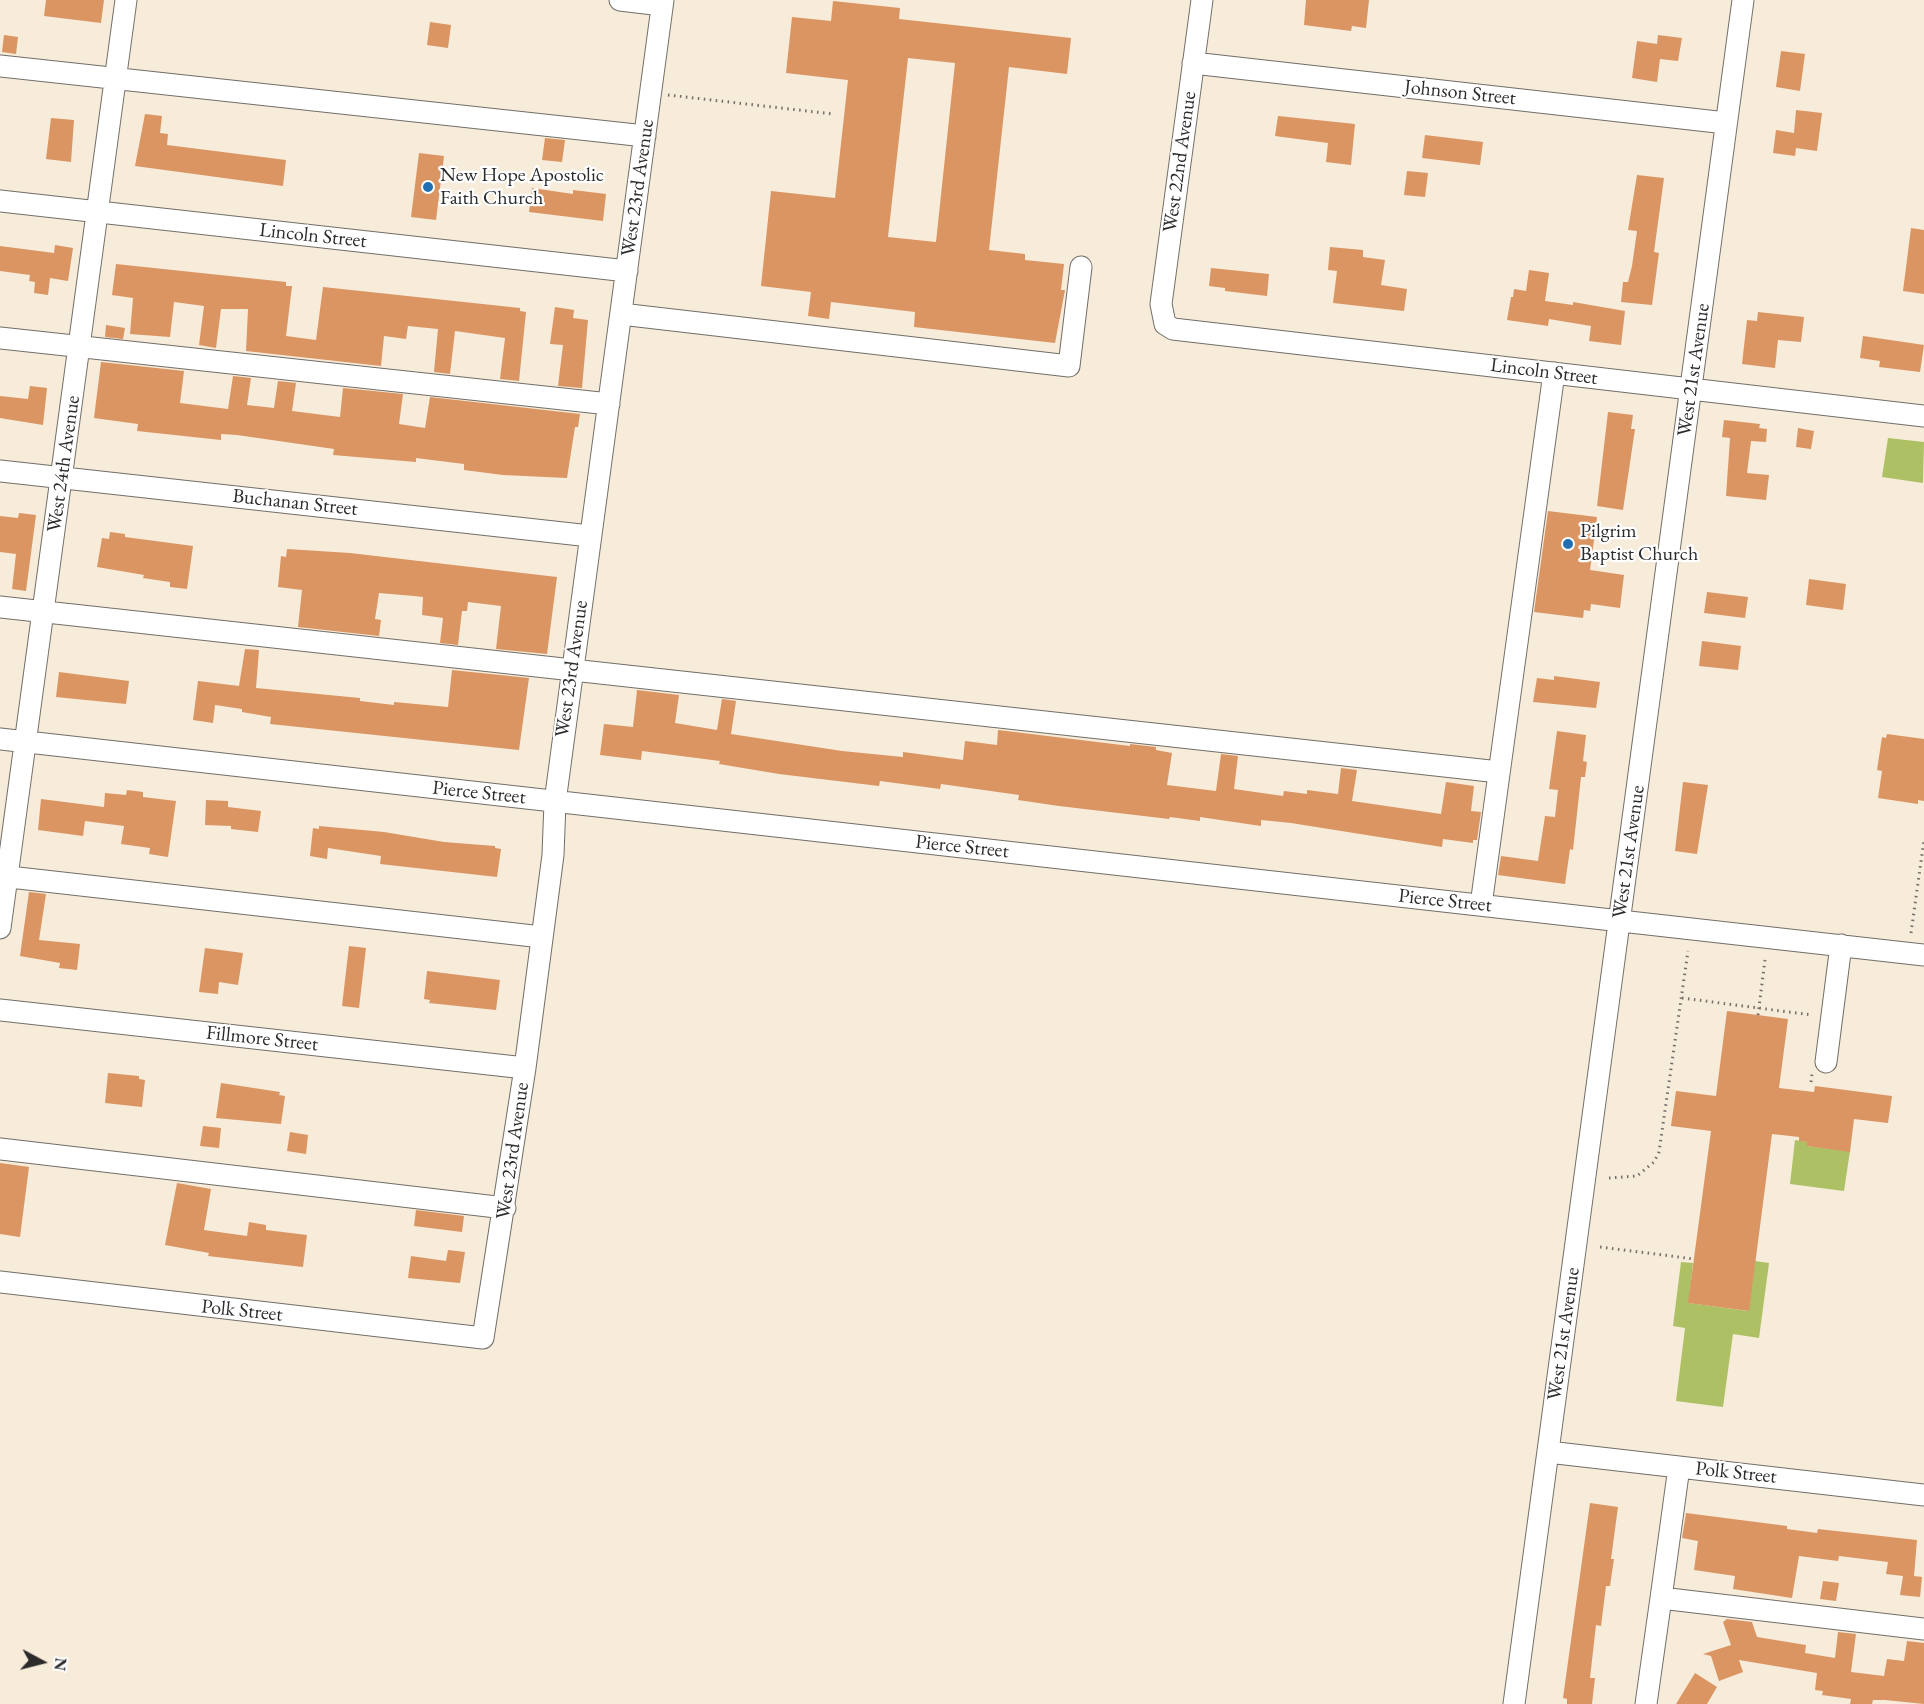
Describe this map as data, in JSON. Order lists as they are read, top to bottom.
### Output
{
  "streets": {
    "street": [
      "Johnson Street",
      "West 22nd Avenue",
      "West 23rd Avenue",
      "Lincoln Street",
      "West 21st Avenue",
      "West 24th Avenue",
      "Buchanan Street",
      "Pierce Street",
      "Fillmore Street",
      "Polk Street"
    ]
  },
  "crossings": [
    ["Johnson Street", "West 22nd Avenue"],
    ["Johnson Street", "West 21st Avenue"],
    ["West 22nd Avenue", "Lincoln Street"],
    ["West 23rd Avenue", "Lincoln Street"],
    ["West 23rd Avenue", "Buchanan Street"],
    ["West 23rd Avenue", "Pierce Street"],
    ["West 23rd Avenue", "Fillmore Street"],
    ["West 23rd Avenue", "Polk Street"],
    ["Lincoln Street", "West 21st Avenue"],
    ["Lincoln Street", "West 24th Avenue"],
    ["West 21st Avenue", "Pierce Street"],
    ["West 21st Avenue", "Polk Street"],
    ["West 24th Avenue", "Buchanan Street"],
    ["West 24th Avenue", "Pierce Street"]
  ],
  "places": ["New Hope Apostolic Faith Church", "Pilgrim Baptist Church"],
  "north": "right"
}
